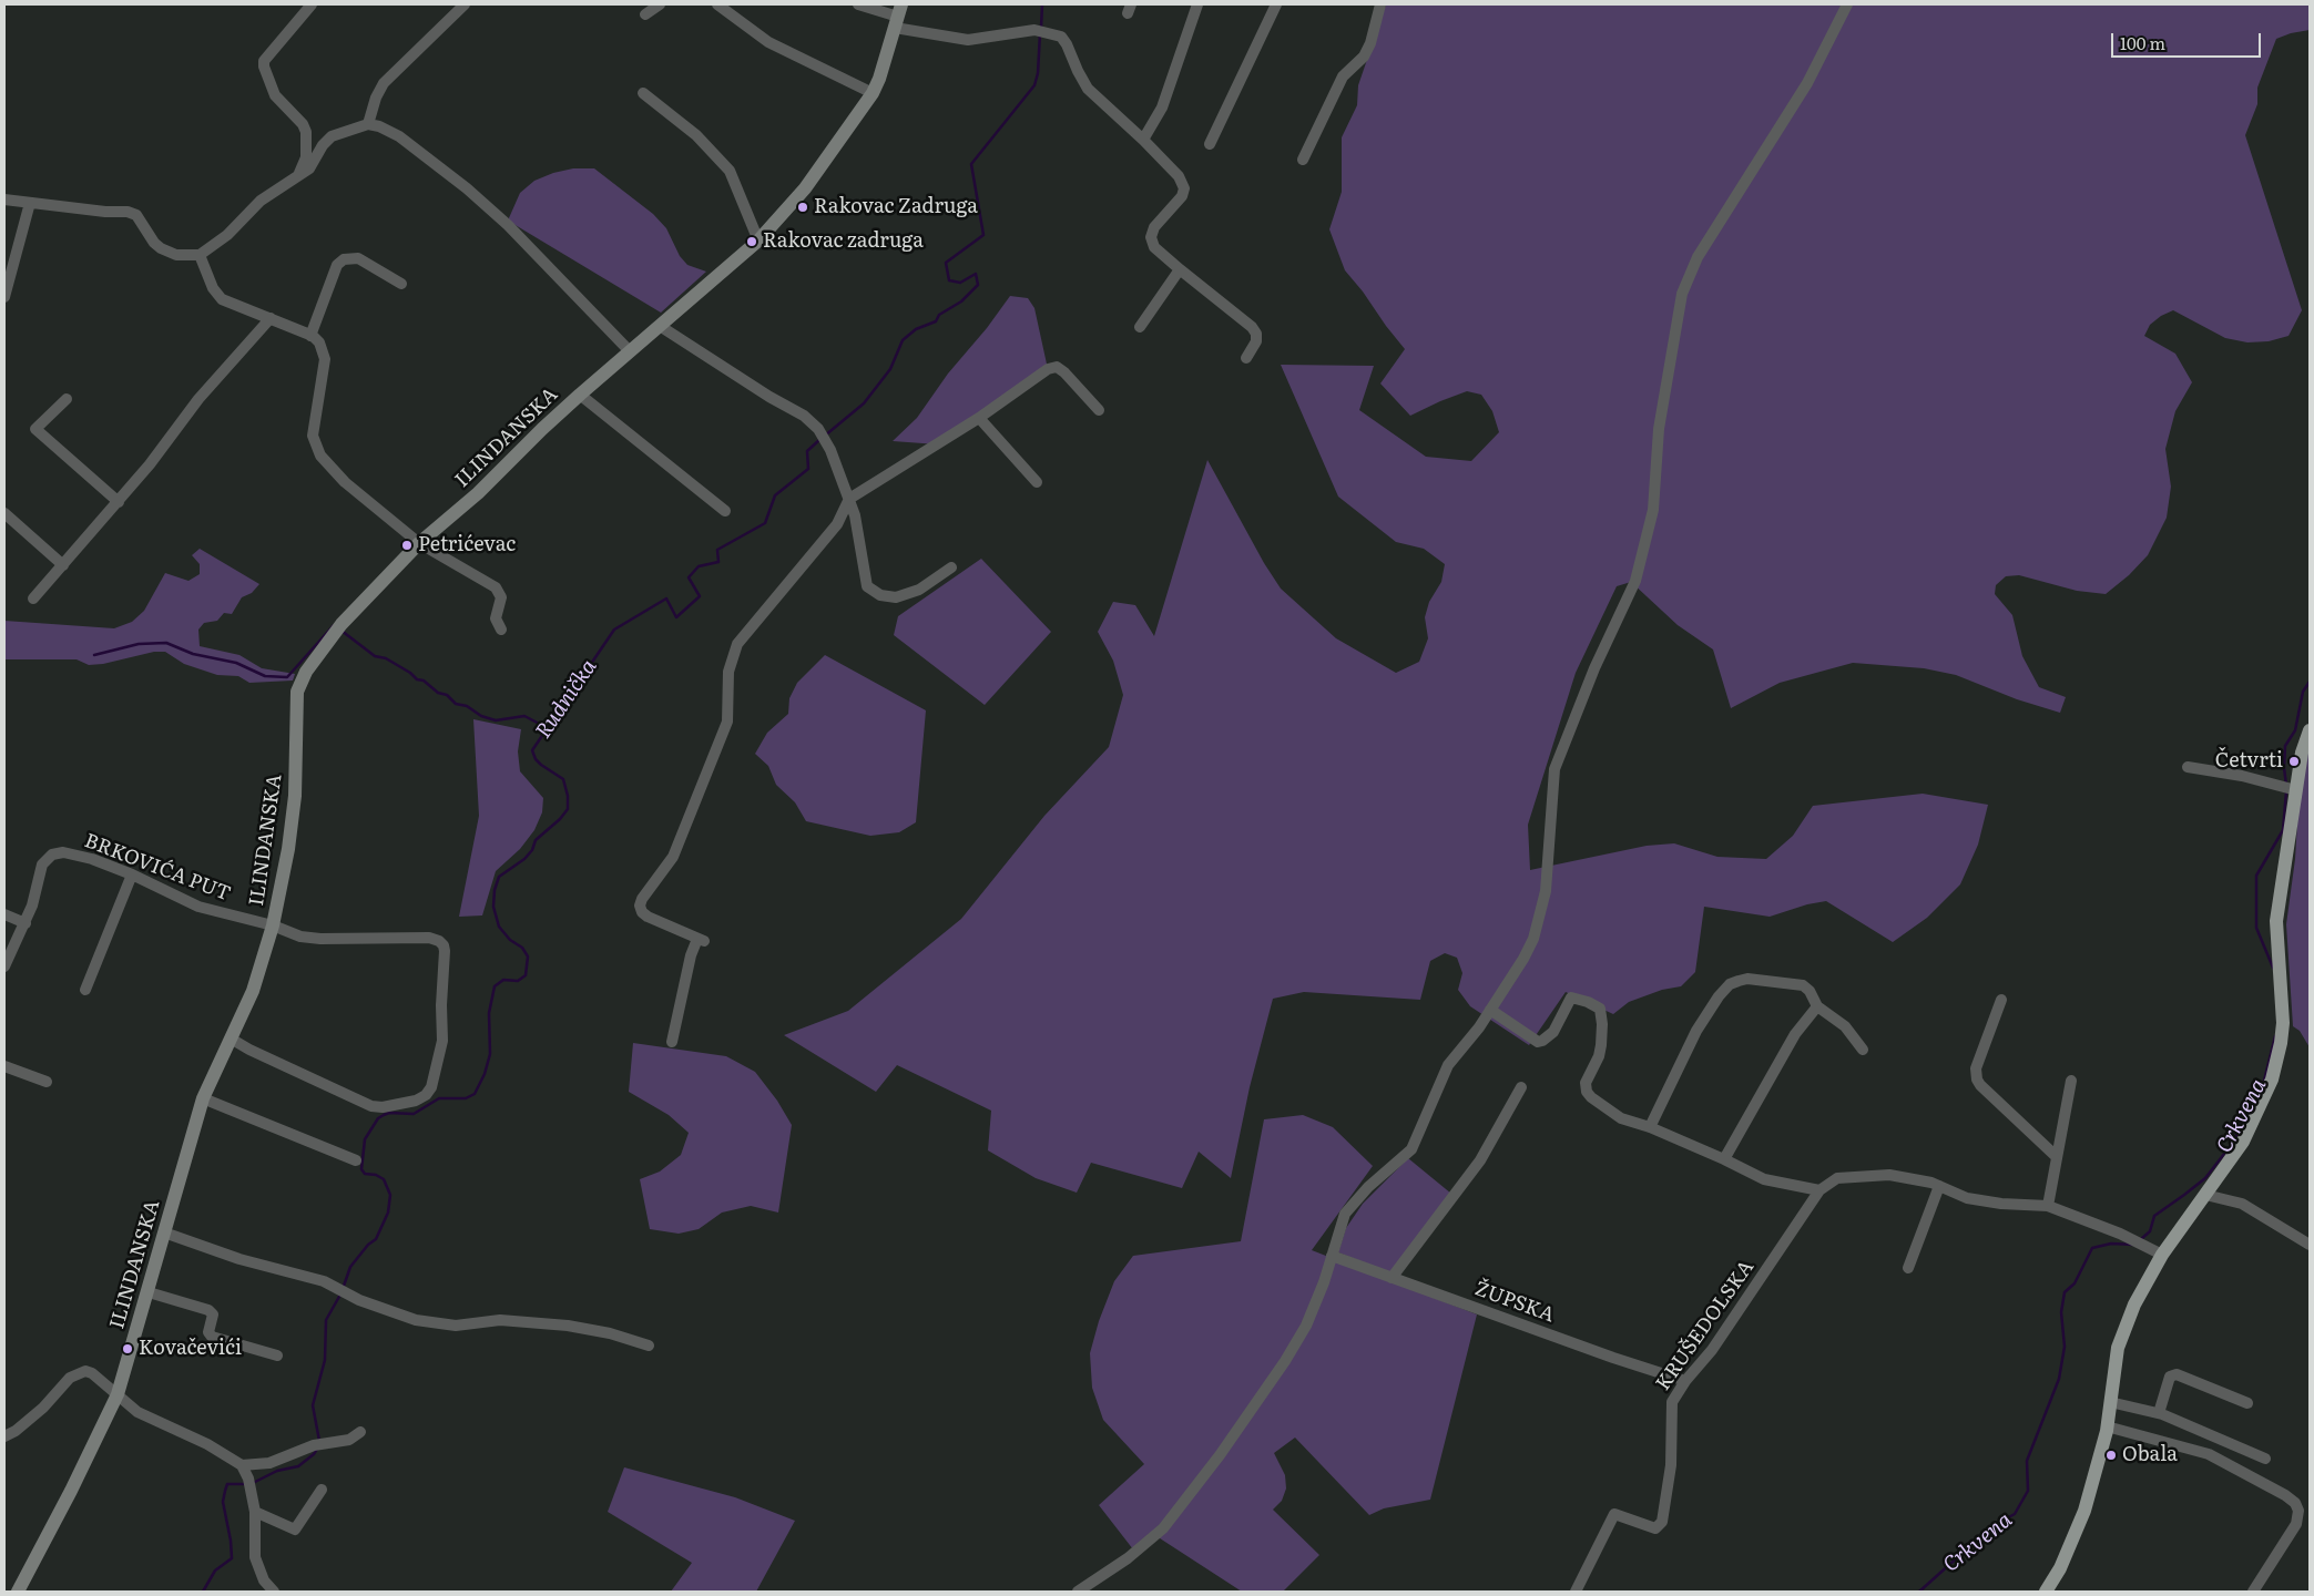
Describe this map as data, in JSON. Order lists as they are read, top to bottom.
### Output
{
  "streets": {
    "street": [
      "ILINDANSKA",
      "BRKOVIĆA PUT",
      "ŽUPSKA",
      "KRUŠEDOLSKA"
    ]
  },
  "crossings": [
    ["ILINDANSKA", "BRKOVIĆA PUT"],
    ["ŽUPSKA", "KRUŠEDOLSKA"]
  ],
  "water": ["Rudnička", "Crkvena"],
  "places": [
    "Rakovac Zadruga",
    "Rakovac zadruga",
    "Petrićevac",
    "Četvrti",
    "Kovačevići",
    "Obala"
  ],
  "scale_bar": "100 m"
}
